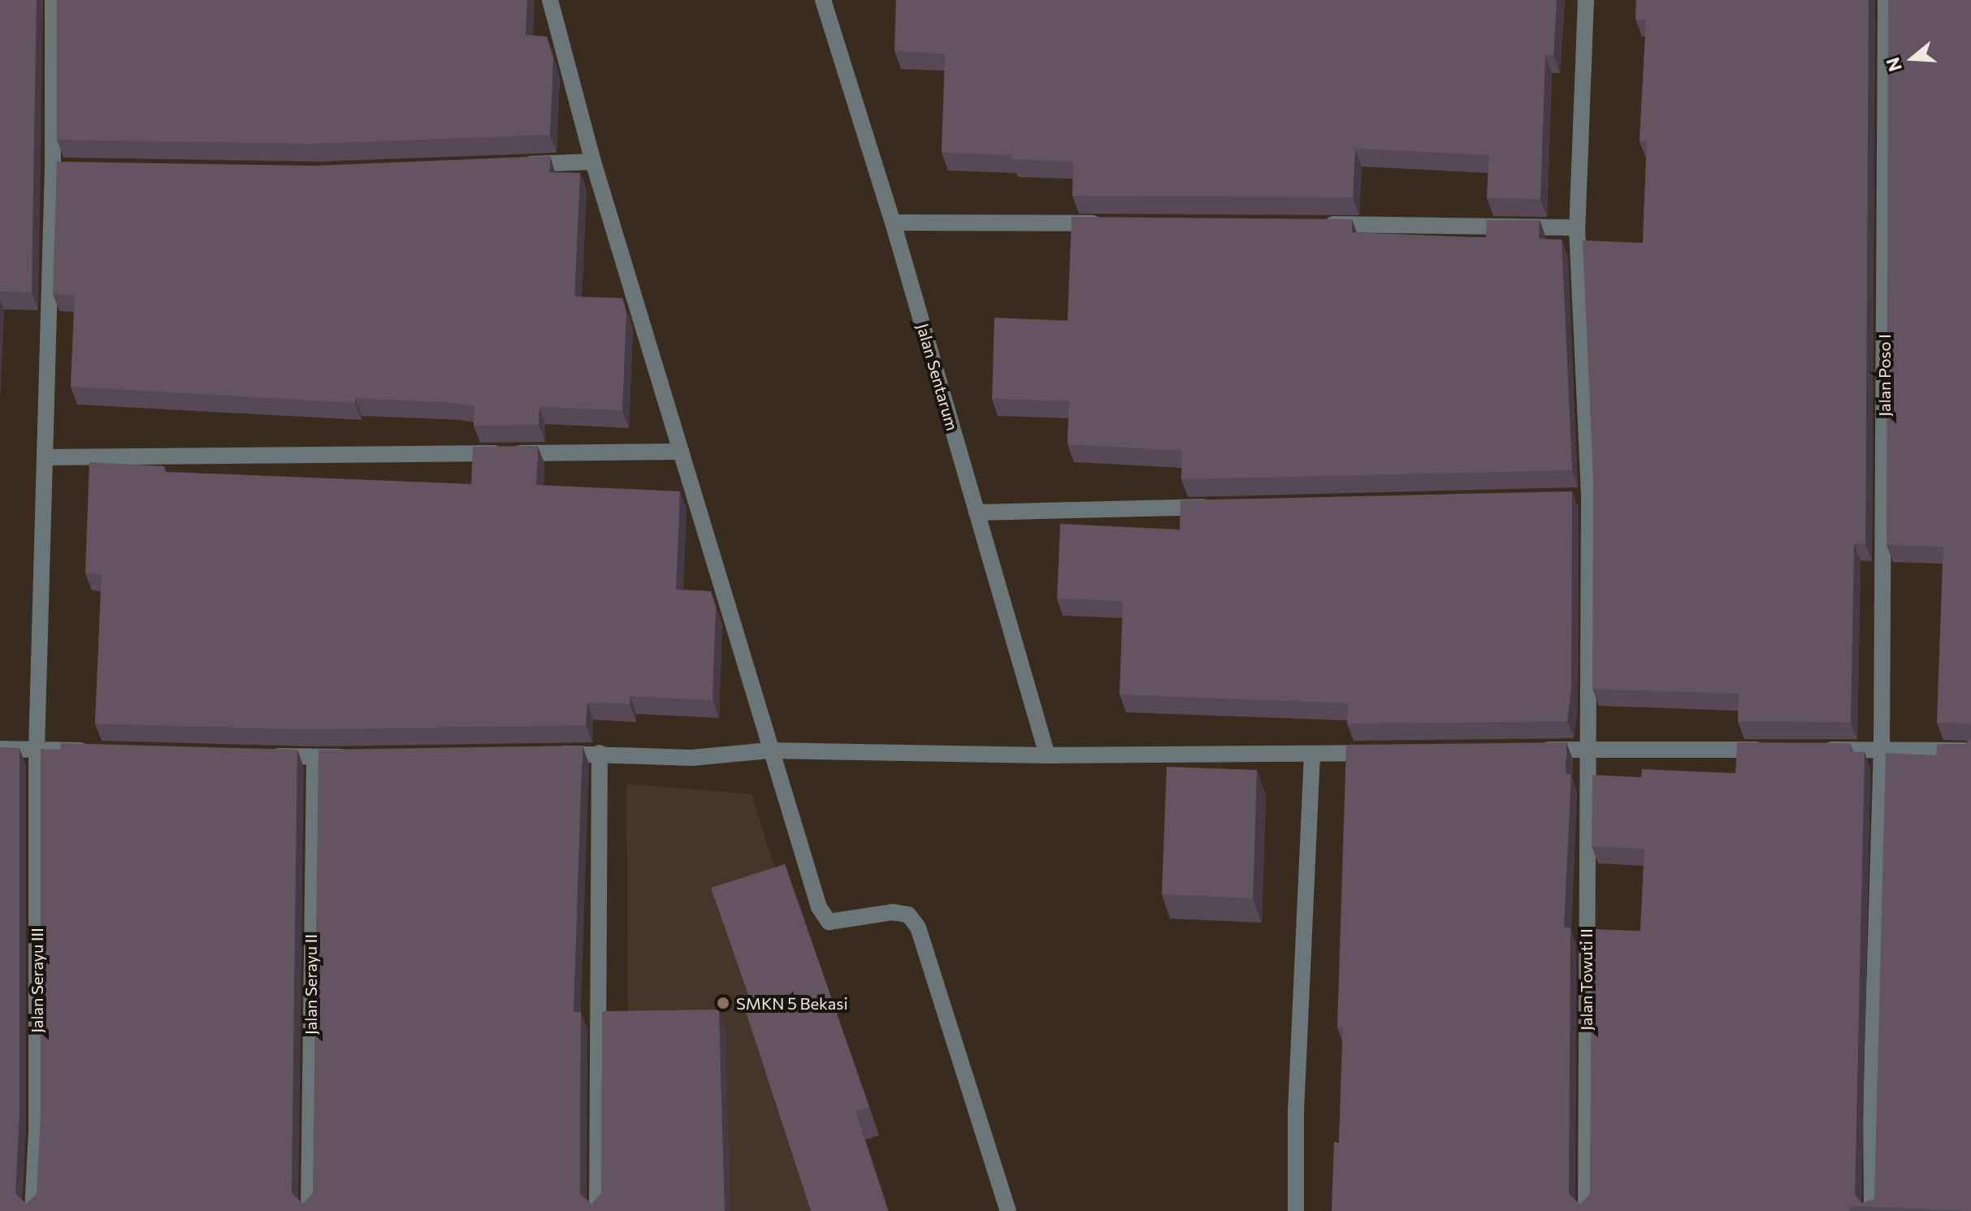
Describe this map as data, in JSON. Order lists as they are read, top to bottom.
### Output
{
  "streets": {
    "street": [
      "Jalan Poso I",
      "Jalan Sentarum",
      "Jalan Towuti II",
      "Jalan Serayu III",
      "Jalan Serayu II"
    ]
  },
  "places": ["SMKN 5 Bekasi"],
  "north": "left"
}
